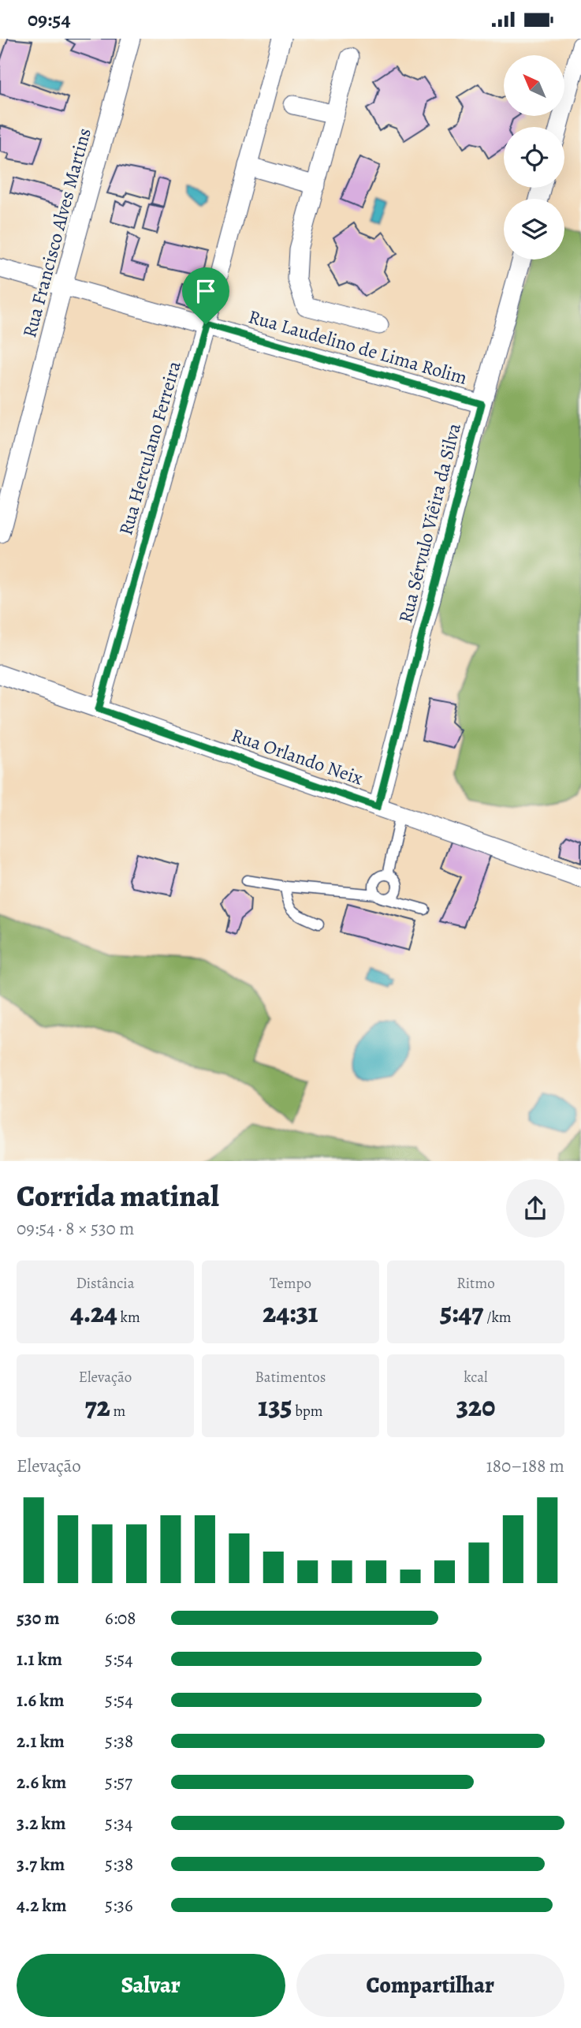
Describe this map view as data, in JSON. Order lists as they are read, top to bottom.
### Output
{
  "streets": {
    "street": [
      "Rua Francisco Alves Martins",
      "Rua Laudelino de Lima Rolim",
      "Rua Herculano Ferreira",
      "Rua Sérvulo Viêira da Silva",
      "Rua Orlando Neix"
    ]
  },
  "crossings": [
    ["Rua Francisco Alves Martins", "Rua Laudelino de Lima Rolim"],
    ["Rua Laudelino de Lima Rolim", "Rua Herculano Ferreira"],
    ["Rua Laudelino de Lima Rolim", "Rua Sérvulo Viêira da Silva"],
    ["Rua Herculano Ferreira", "Rua Orlando Neix"],
    ["Rua Sérvulo Viêira da Silva", "Rua Orlando Neix"]
  ],
  "north": "top left",
  "page": {
    "status": "09:54",
    "heading": ["Corrida matinal", "09:54 · 8 × 530 m"],
    "stats": [
      ["Distância", "4.24 km"],
      ["Tempo", "24:31"],
      ["Ritmo", "5:47 /km"],
      ["Elevação", "72 m"],
      ["Batimentos", "135 bpm"],
      ["kcal", "320"]
    ],
    "chart": ["Elevação", "180–188 m"],
    "list": [
      {
        "name": "530 m",
        "note": "6:08"
      },
      {
        "name": "1.1 km",
        "note": "5:54"
      },
      {
        "name": "1.6 km",
        "note": "5:54"
      },
      {
        "name": "2.1 km",
        "note": "5:38"
      },
      {
        "name": "2.6 km",
        "note": "5:57"
      },
      {
        "name": "3.2 km",
        "note": "5:34"
      },
      {
        "name": "3.7 km",
        "note": "5:38"
      },
      {
        "name": "4.2 km",
        "note": "5:36"
      }
    ],
    "buttons": ["Salvar", "Compartilhar"]
  }
}
